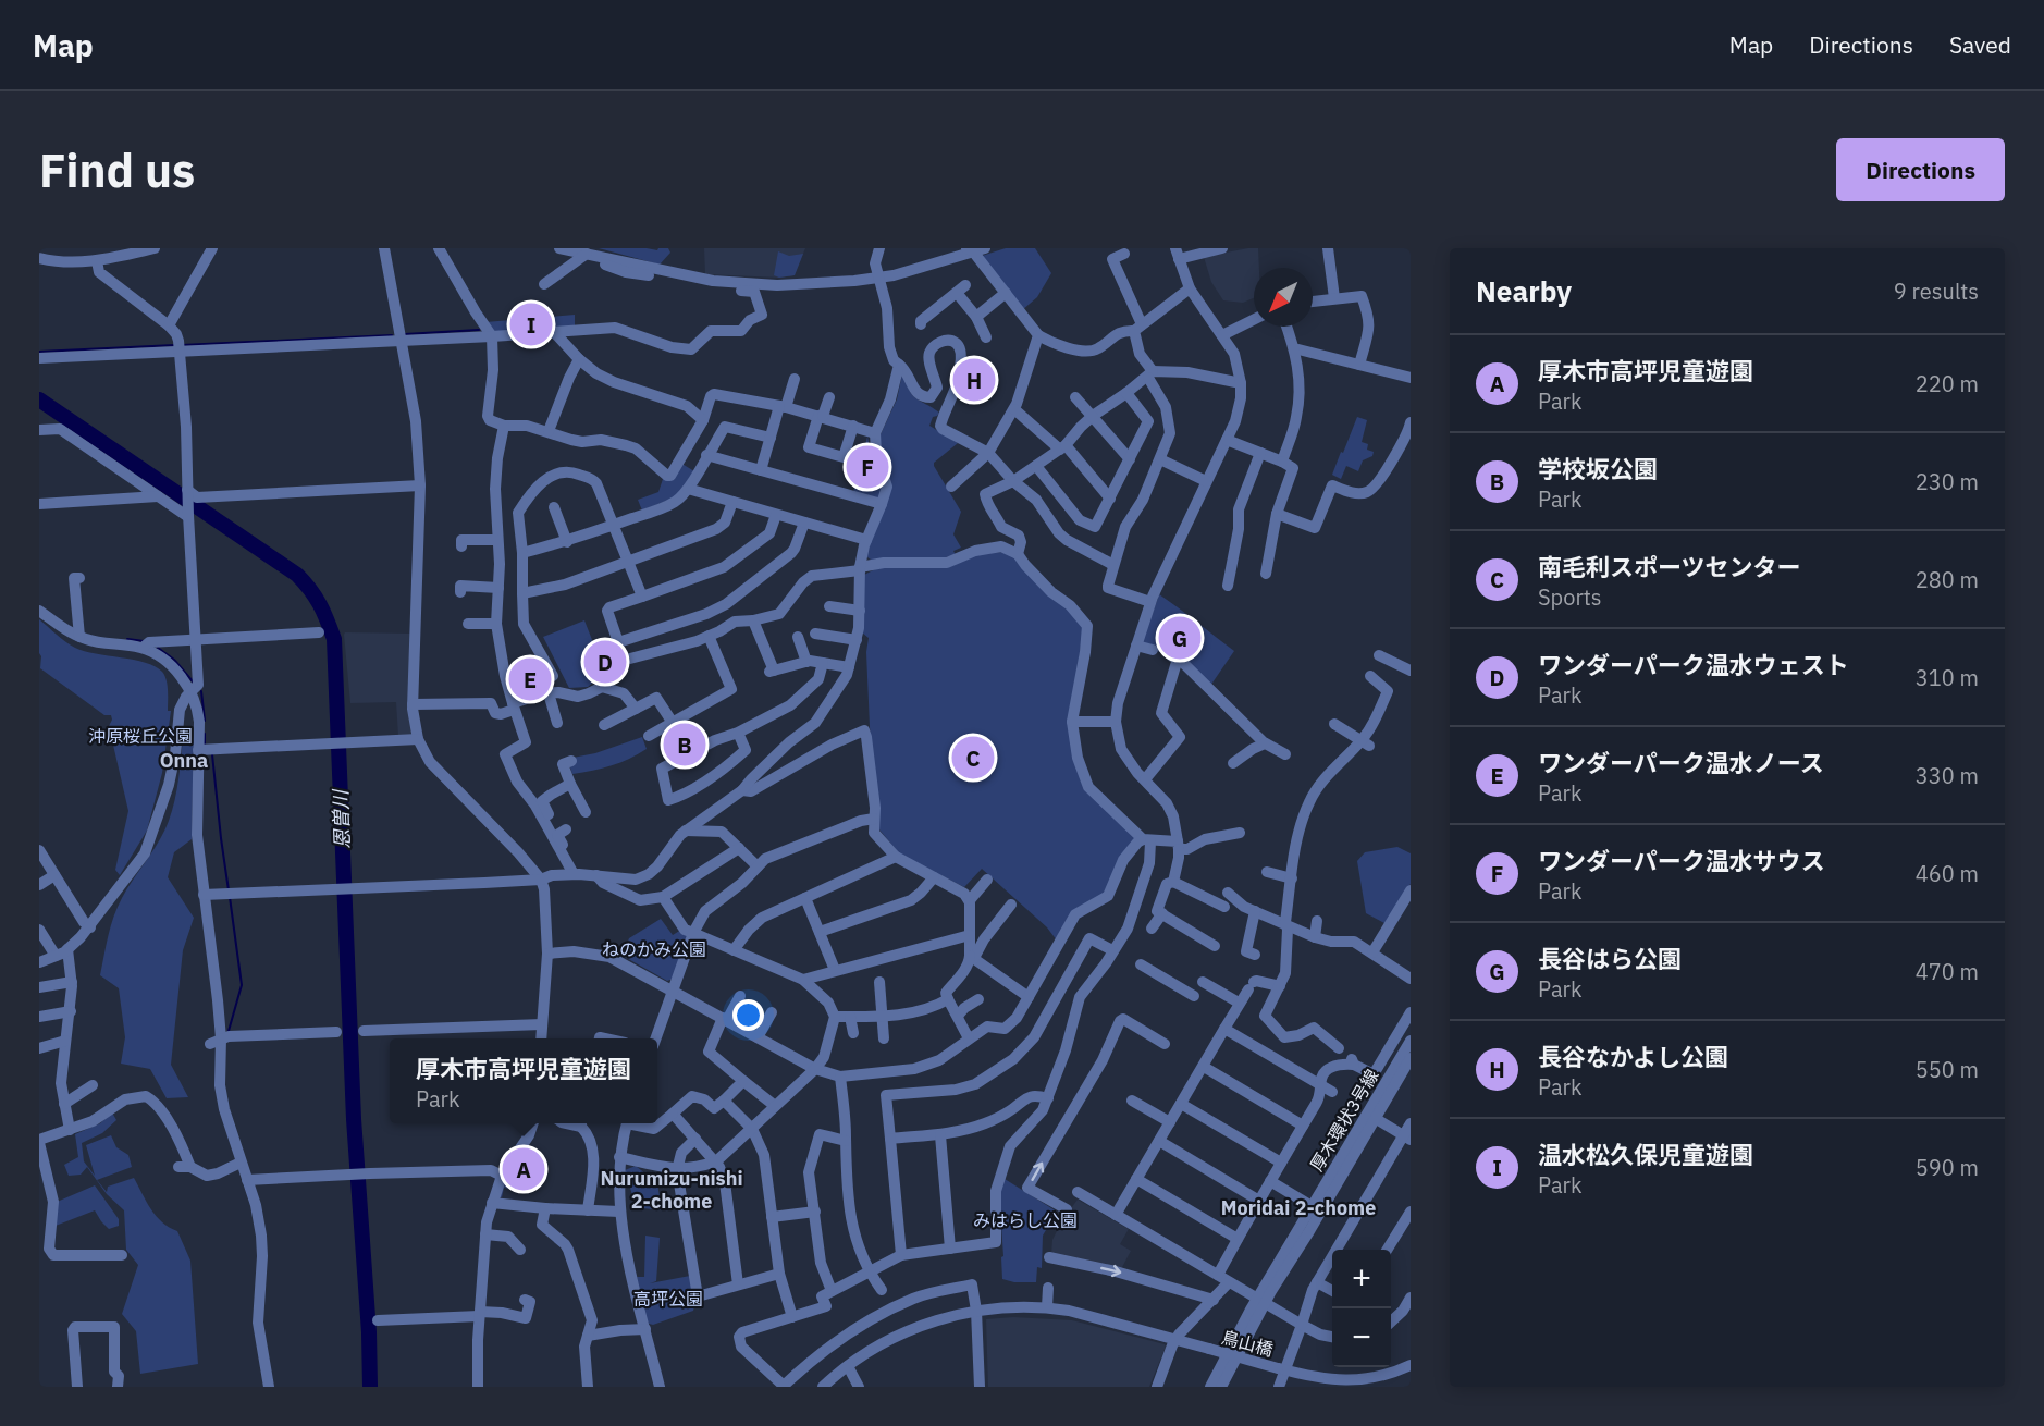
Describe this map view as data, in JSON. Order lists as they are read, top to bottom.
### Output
{
  "streets": {
    "street": ["厚木環状3号線", "鳥山橋"]
  },
  "districts": ["Onna", "Nurumizu-nishi 2-chome", "Moridai 2-chome"],
  "water": ["恩曽川"],
  "parks": [
    "沖原桜丘公園",
    "ねのかみ公園",
    "みはらし公園",
    "高坪公園"
  ],
  "north": "bottom left",
  "page": {
    "header": "Map",
    "nav": ["Map", "Directions", "Saved"],
    "buttons": "Directions",
    "title": "Find us",
    "heading": ["Nearby", "9 results"],
    "pins": [
      "I",
      "H",
      "F",
      "G",
      "D",
      "E",
      "B",
      "C",
      "A"
    ],
    "list": [
      {
        "mark": "A",
        "name": "厚木市高坪児童遊園",
        "note": "Park",
        "value": "220 m"
      },
      {
        "mark": "B",
        "name": "学校坂公園",
        "note": "Park",
        "value": "230 m"
      },
      {
        "mark": "C",
        "name": "南毛利スポーツセンター",
        "note": "Sports",
        "value": "280 m"
      },
      {
        "mark": "D",
        "name": "ワンダーパーク温水ウェスト",
        "note": "Park",
        "value": "310 m"
      },
      {
        "mark": "E",
        "name": "ワンダーパーク温水ノース",
        "note": "Park",
        "value": "330 m"
      },
      {
        "mark": "F",
        "name": "ワンダーパーク温水サウス",
        "note": "Park",
        "value": "460 m"
      },
      {
        "mark": "G",
        "name": "長谷はら公園",
        "note": "Park",
        "value": "470 m"
      },
      {
        "mark": "H",
        "name": "長谷なかよし公園",
        "note": "Park",
        "value": "550 m"
      },
      {
        "mark": "I",
        "name": "温水松久保児童遊園",
        "note": "Park",
        "value": "590 m"
      }
    ],
    "popup": ["厚木市高坪児童遊園", "Park"],
    "map_buttons": ["+", "−"]
  }
}
